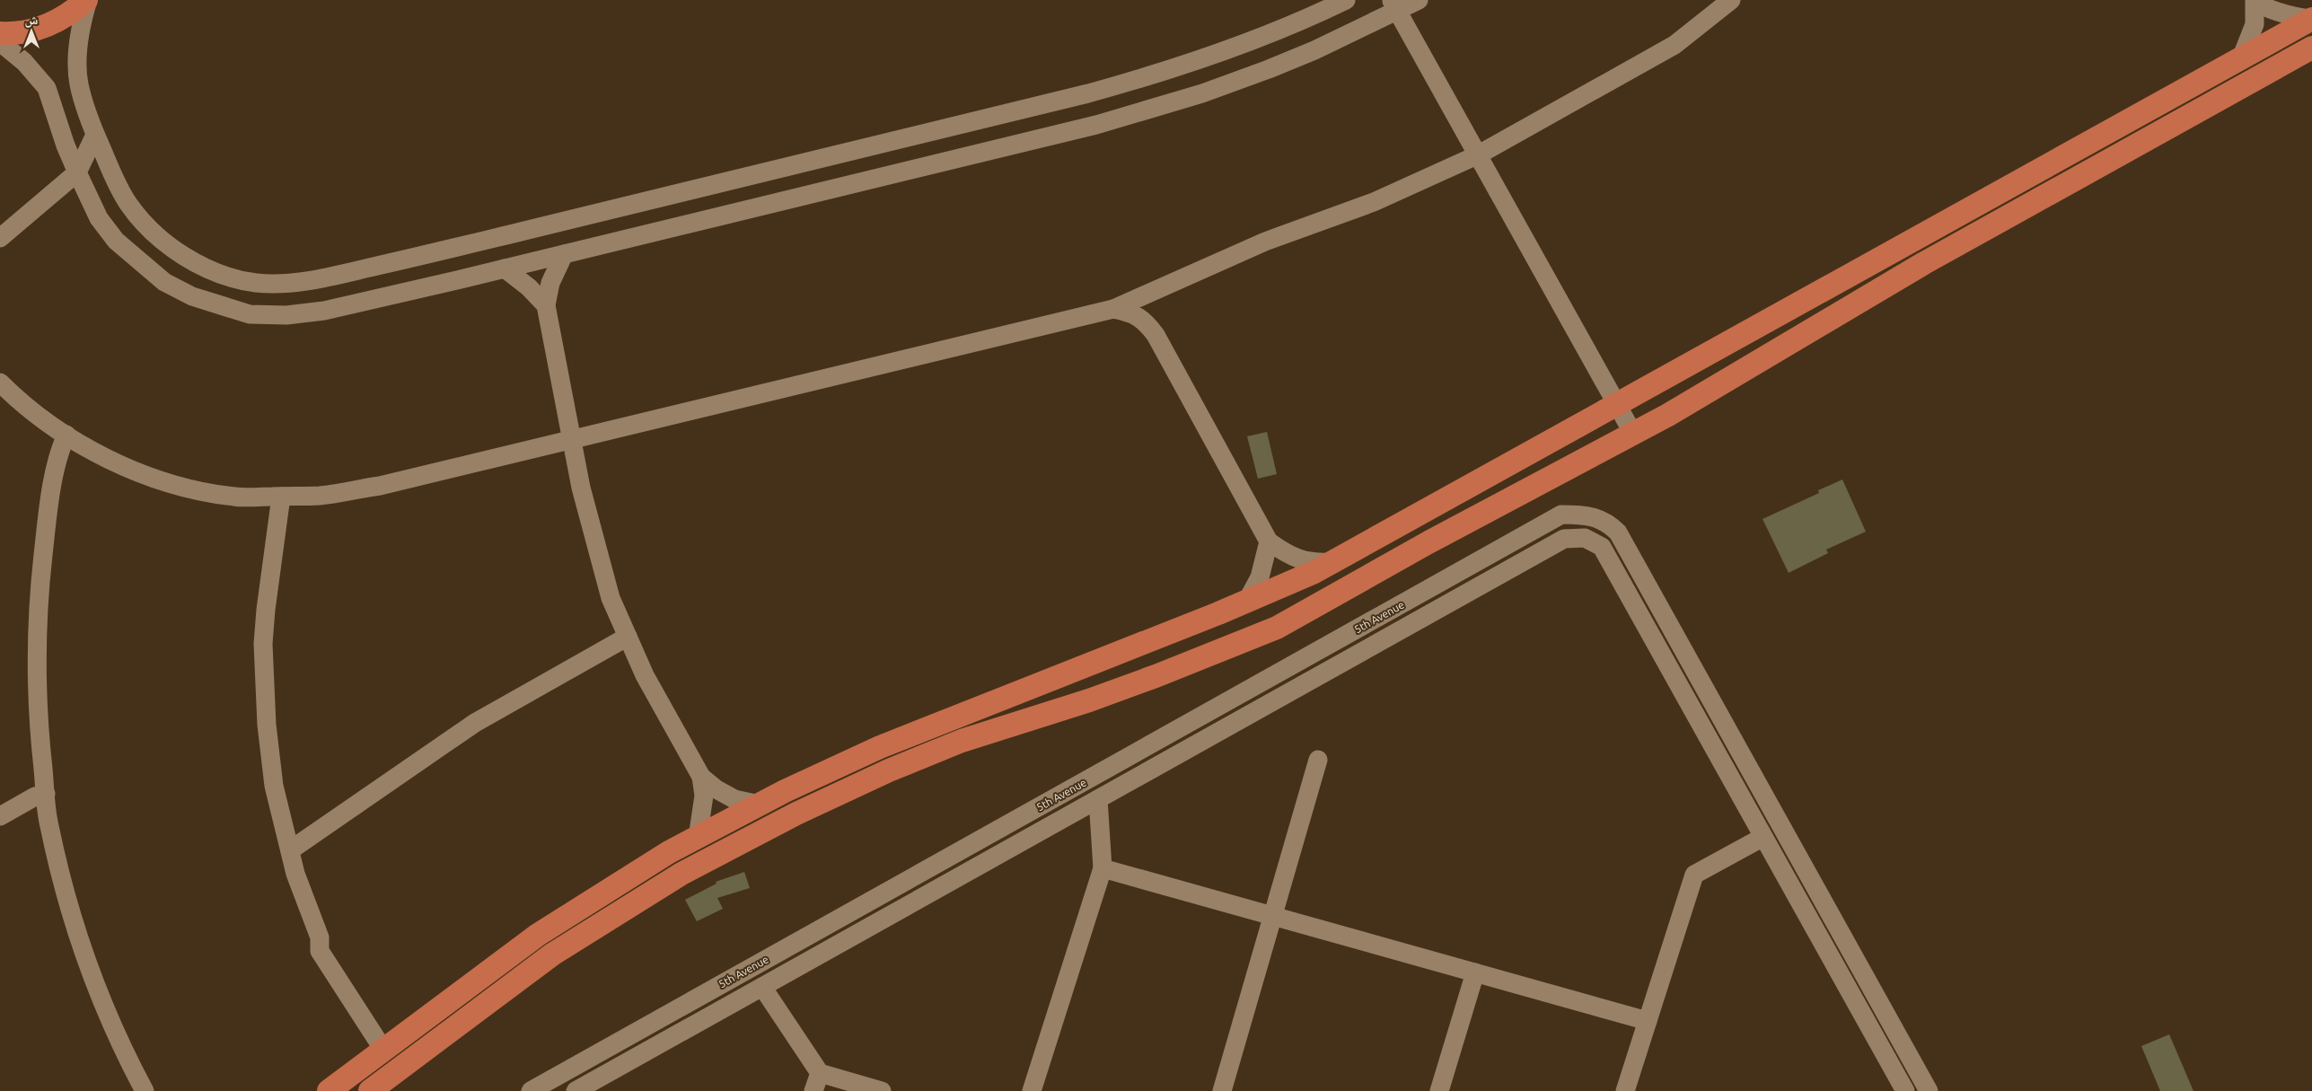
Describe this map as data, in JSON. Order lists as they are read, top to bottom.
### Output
{
  "streets": {
    "street": ["5th Avenue"]
  },
  "north": "top"
}
